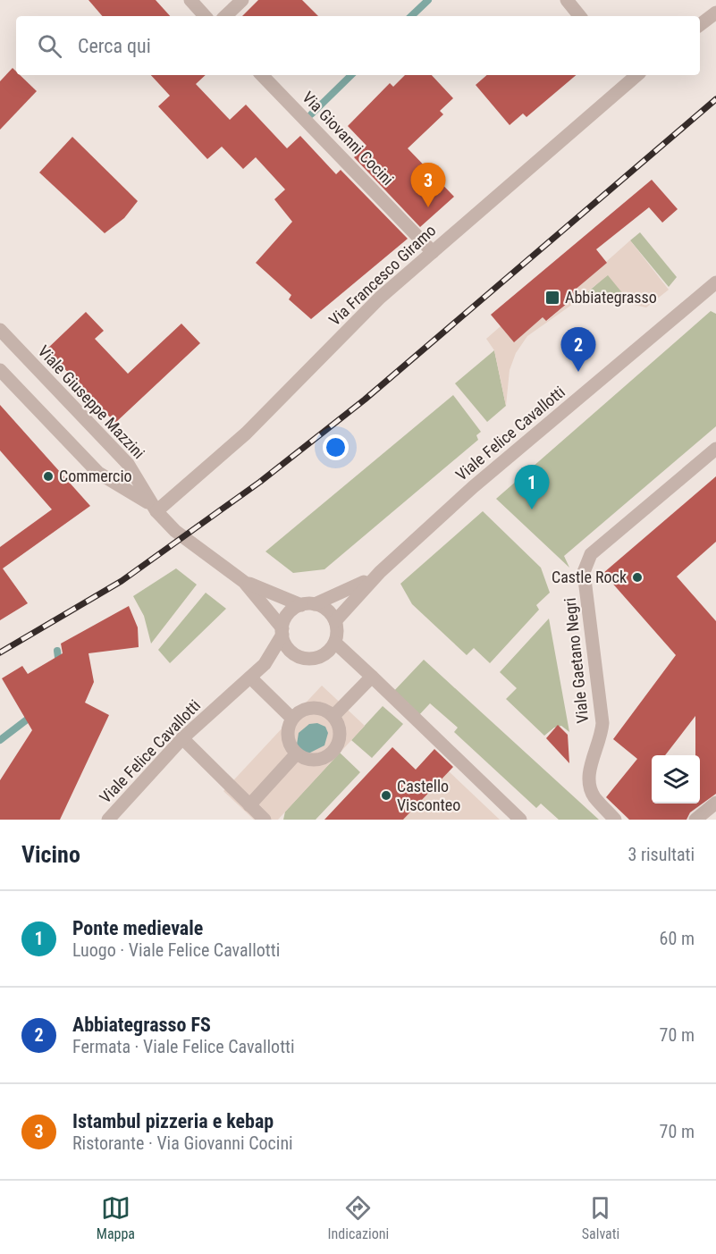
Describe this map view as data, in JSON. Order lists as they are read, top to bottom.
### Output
{
  "streets": {
    "street": [
      "Via Giovanni Cocini",
      "Via Francesco Giramo",
      "Viale Giuseppe Mazzini",
      "Viale Felice Cavallotti",
      "Viale Gaetano Negri"
    ]
  },
  "crossings": [
    ["Via Giovanni Cocini", "Via Francesco Giramo"],
    ["Via Francesco Giramo", "Viale Giuseppe Mazzini"],
    ["Viale Giuseppe Mazzini", "Viale Felice Cavallotti"]
  ],
  "places": {
    "transit": ["Abbiategrasso"],
    "other": ["Commercio", "Castle Rock", "Castello Visconteo"]
  },
  "page": {
    "search": "Cerca qui",
    "pins": ["3", "2", "1"],
    "heading": ["Vicino", "3 risultati"],
    "list": [
      {
        "mark": "1",
        "name": "Ponte medievale",
        "note": "Luogo · Viale Felice Cavallotti",
        "value": "60 m"
      },
      {
        "mark": "2",
        "name": "Abbiategrasso FS",
        "note": "Fermata · Viale Felice Cavallotti",
        "value": "70 m"
      },
      {
        "mark": "3",
        "name": "Istambul pizzeria e kebap",
        "note": "Ristorante · Via Giovanni Cocini",
        "value": "70 m"
      }
    ],
    "nav": ["Mappa", "Indicazioni", "Salvati"]
  }
}
